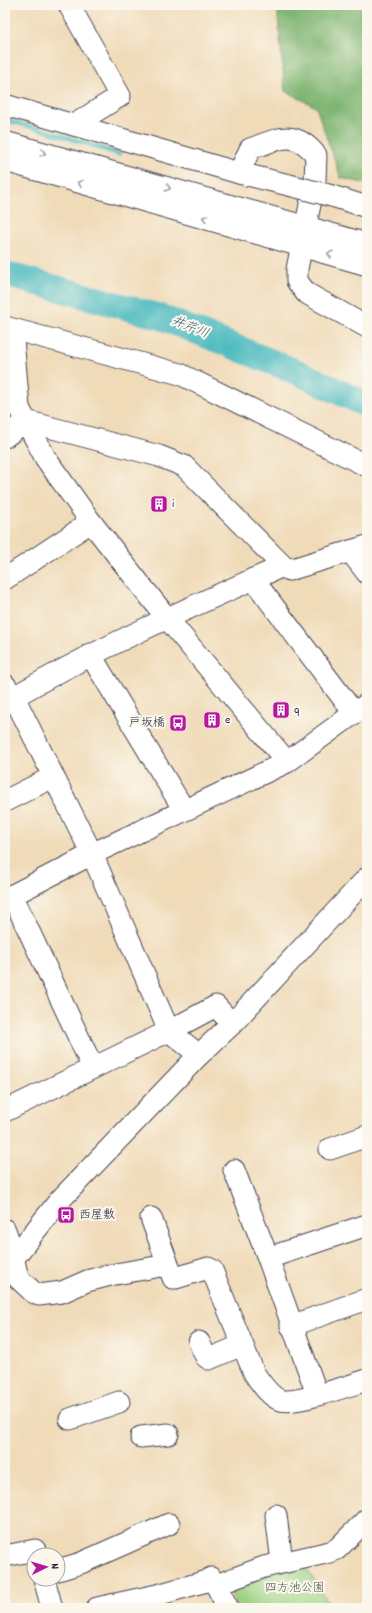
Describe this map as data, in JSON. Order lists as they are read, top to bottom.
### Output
{
  "water": ["井芹川"],
  "parks": ["四方池公園"],
  "places": {
    "building": ["i", "q", "e"],
    "bus stop": ["戸坂橋", "西屋敷"]
  },
  "north": "right"
}
